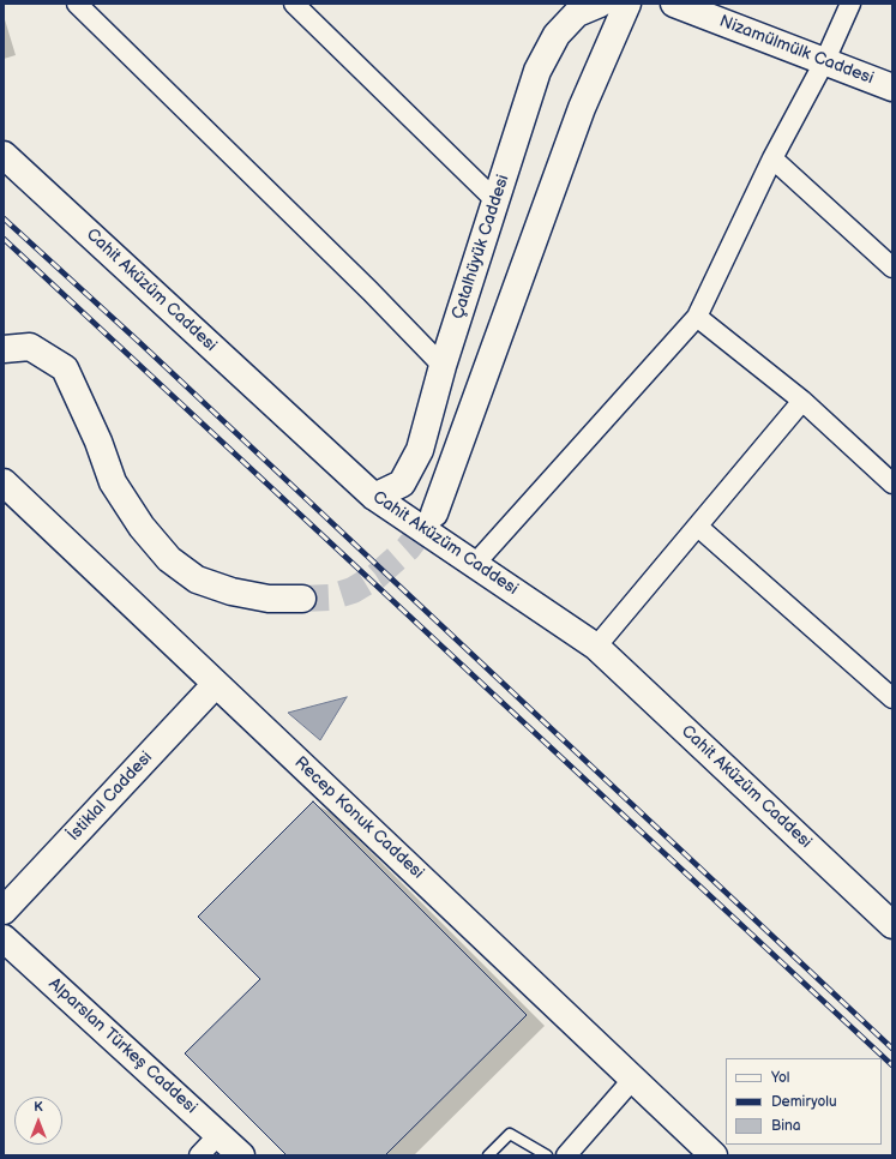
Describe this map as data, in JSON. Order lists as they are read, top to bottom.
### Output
{
  "streets": {
    "street": [
      "Nizamülmülk Caddesi",
      "Çatalhüyük Caddesi",
      "Cahit Aküzüm Caddesi",
      "İstiklal Caddesi",
      "Recep Konuk Caddesi",
      "Alparslan Türkeş Caddesi"
    ]
  },
  "crossings": [
    ["Çatalhüyük Caddesi", "Cahit Aküzüm Caddesi"],
    ["İstiklal Caddesi", "Recep Konuk Caddesi"]
  ],
  "legend": ["Yol", "Demiryolu", "Bina"],
  "north": "top"
}
